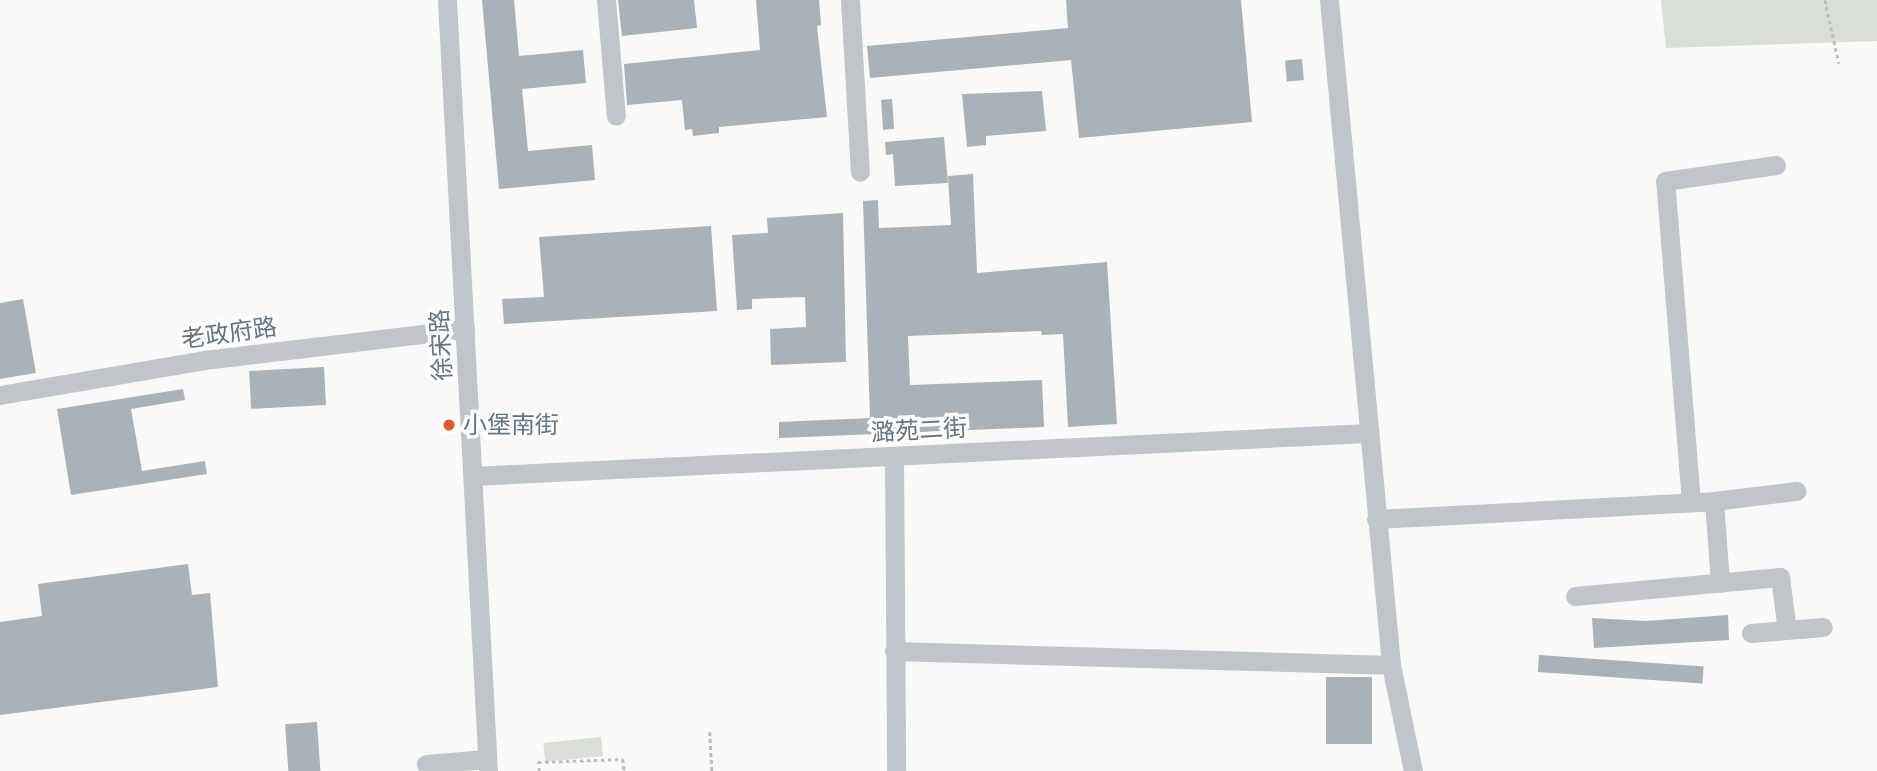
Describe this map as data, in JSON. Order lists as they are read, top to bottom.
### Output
{
  "streets": {
    "street": ["老政府路", "徐宋路", "潞苑二街"]
  },
  "crossings": [
    ["老政府路", "徐宋路"],
    ["徐宋路", "潞苑二街"]
  ],
  "places": ["小堡南街"]
}
